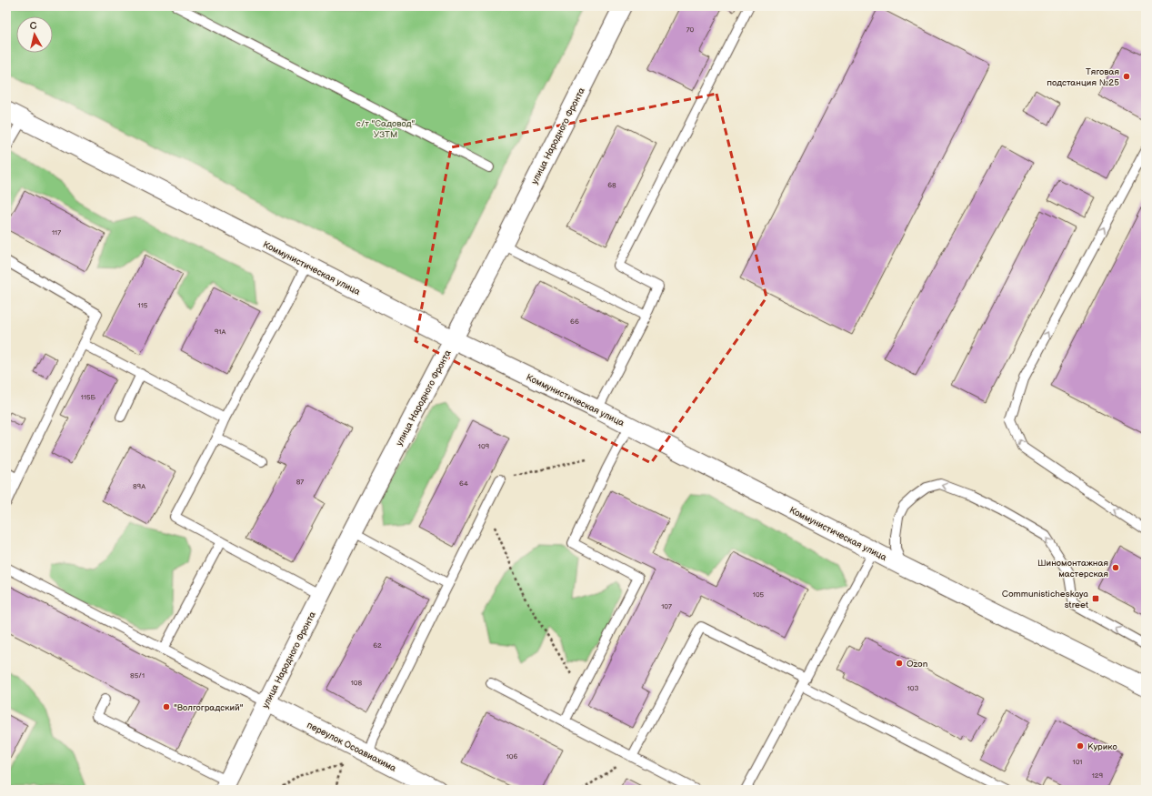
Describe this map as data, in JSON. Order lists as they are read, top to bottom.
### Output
{
  "streets": {
    "street": ["улица Народного Фронта", "Коммунистическая улица", "переулок Осоавиахима"]
  },
  "crossings": [
    ["улица Народного Фронта", "Коммунистическая улица"],
    ["улица Народного Фронта", "переулок Осоавиахима"]
  ],
  "parks": ["с/т \"Садовод\" УЗТМ"],
  "places": {
    "other": [
      "Тяговая подстанция №25",
      "Шиномонтажная мастерская",
      "Ozon",
      "\"Волгоградский\"",
      "Курико"
    ],
    "transit": ["Communisticheskaya street"]
  },
  "house_numbers": [
    "70",
    "68",
    "117",
    "115",
    "66",
    "91А",
    "115Б",
    "109",
    "87",
    "64",
    "89А",
    "105",
    "107",
    "62",
    "85/1",
    "108",
    "103",
    "106",
    "101",
    "129"
  ],
  "north": "top"
}
